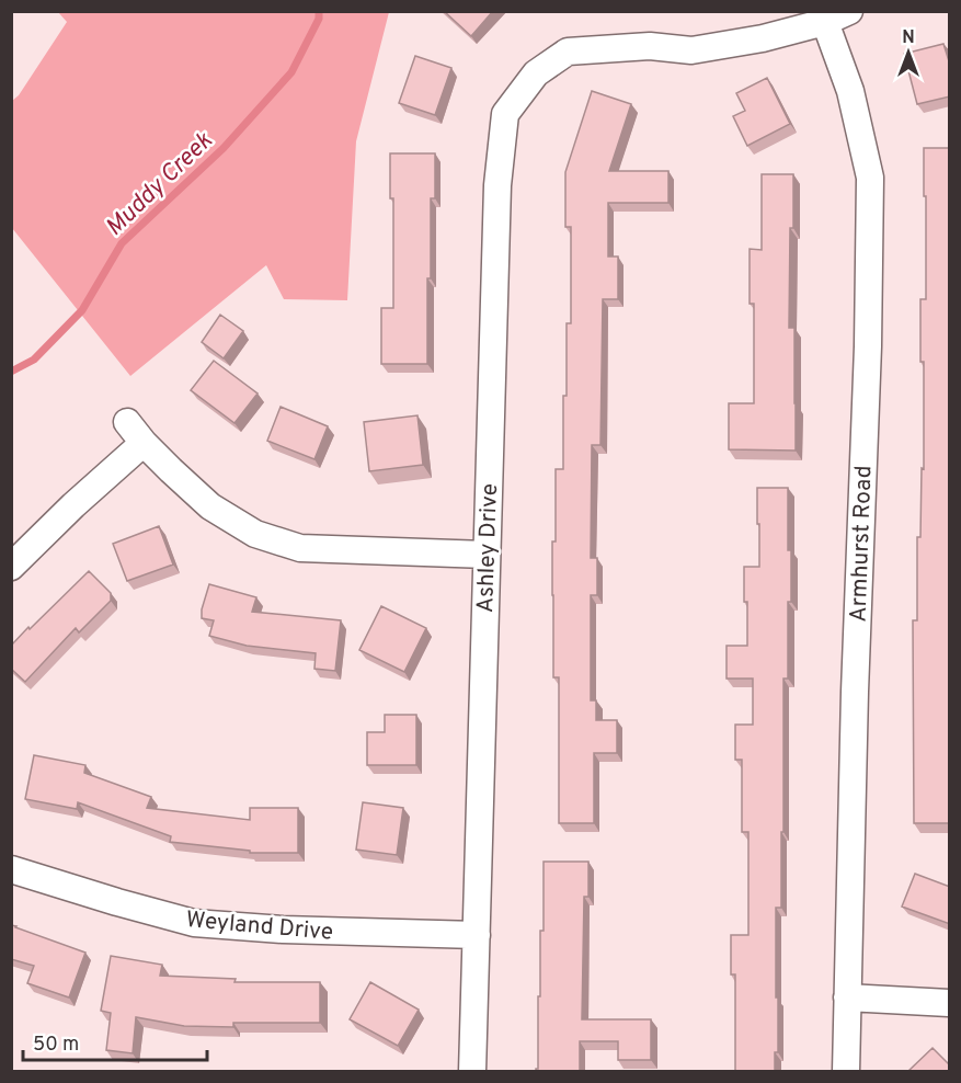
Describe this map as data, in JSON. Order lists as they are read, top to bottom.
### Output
{
  "streets": {
    "street": ["Armhurst Road", "Ashley Drive", "Weyland Drive"]
  },
  "crossings": [
    ["Armhurst Road", "Ashley Drive"],
    ["Ashley Drive", "Weyland Drive"]
  ],
  "water": ["Muddy Creek"],
  "scale_bar": "50 m",
  "north": "top"
}
